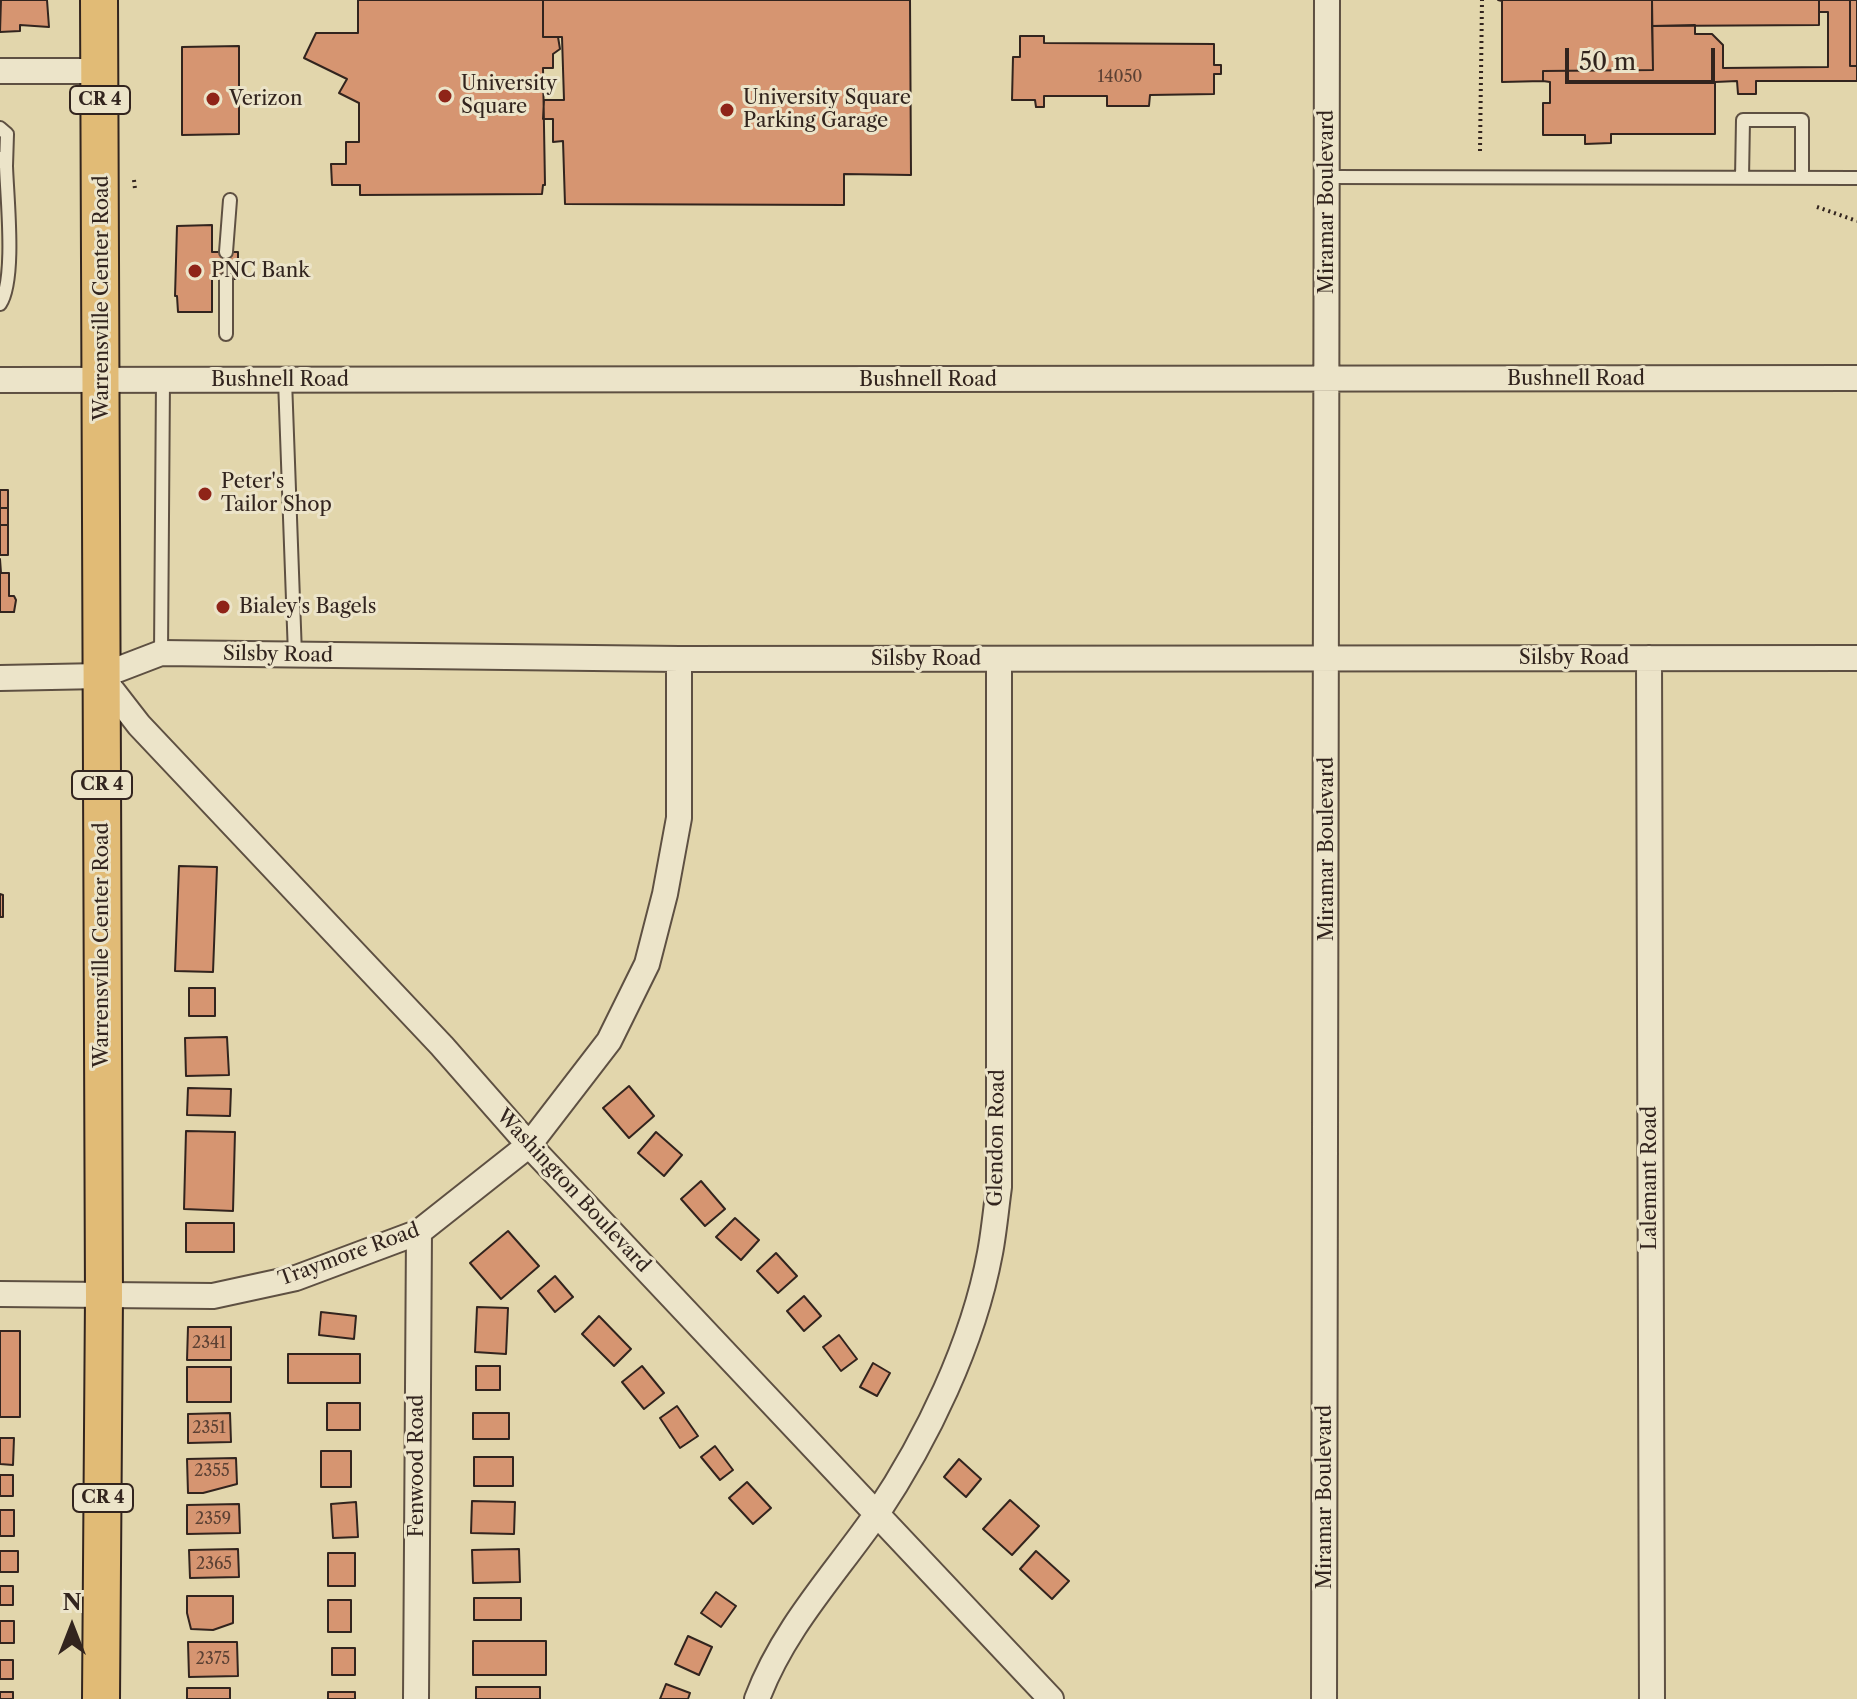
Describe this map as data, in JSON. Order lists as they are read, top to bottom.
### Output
{
  "streets": {
    "main road": ["CR 4", "Warrensville Center Road"],
    "street": [
      "Miramar Boulevard",
      "Bushnell Road",
      "Silsby Road",
      "Glendon Road",
      "Lalemant Road",
      "Washington Boulevard",
      "Traymore Road",
      "Fenwood Road"
    ]
  },
  "crossings": [
    ["Miramar Boulevard", "Bushnell Road"],
    ["Miramar Boulevard", "Silsby Road"],
    ["Warrensville Center Road", "Bushnell Road"],
    ["Warrensville Center Road", "Silsby Road"],
    ["Warrensville Center Road", "Washington Boulevard"],
    ["Warrensville Center Road", "Traymore Road"],
    ["Silsby Road", "Glendon Road"],
    ["Silsby Road", "Lalemant Road"],
    ["Silsby Road", "Washington Boulevard"],
    ["Silsby Road", "Traymore Road"],
    ["Glendon Road", "Washington Boulevard"],
    ["Washington Boulevard", "Traymore Road"],
    ["Traymore Road", "Fenwood Road"]
  ],
  "places": [
    "University Square",
    "Verizon",
    "University Square Parking Garage",
    "PNC Bank",
    "Peter's Tailor Shop",
    "Bialey's Bagels"
  ],
  "house_numbers": [
    "14050",
    "2341",
    "2351",
    "2355",
    "2359",
    "2365",
    "2375"
  ],
  "scale_bar": "50 m",
  "north": "top"
}
